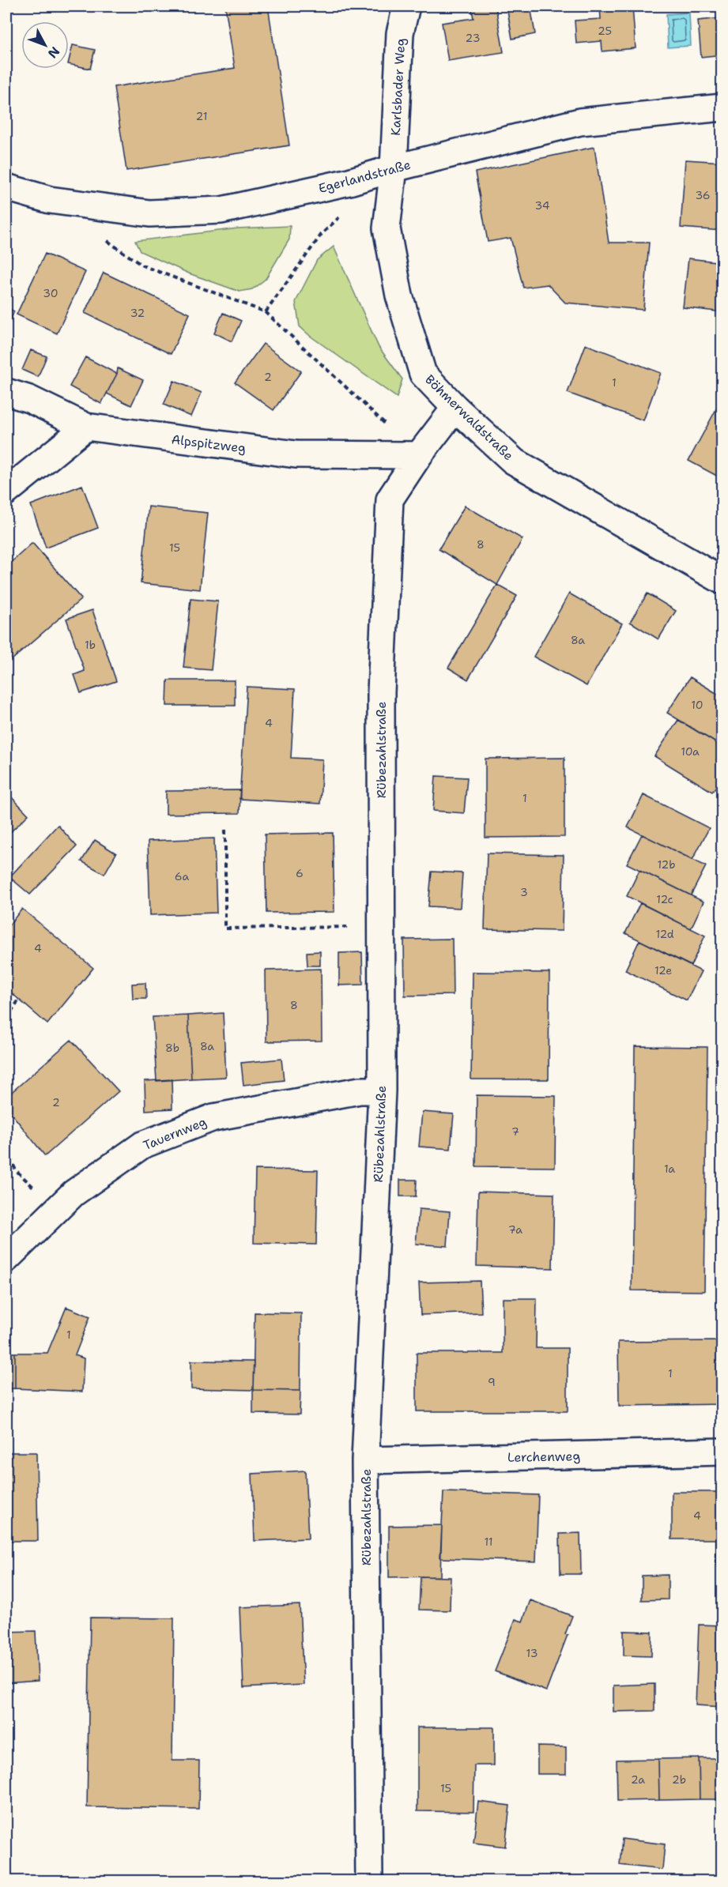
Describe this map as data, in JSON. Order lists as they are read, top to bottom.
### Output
{
  "streets": {
    "street": [
      "Karlsbader Weg",
      "Egerlandstraße",
      "Böhmerwaldstraße",
      "Alpspitzweg",
      "Rübezahlstraße",
      "Tauernweg",
      "Lerchenweg"
    ]
  },
  "crossings": [
    ["Karlsbader Weg", "Egerlandstraße"],
    ["Karlsbader Weg", "Böhmerwaldstraße"],
    ["Egerlandstraße", "Böhmerwaldstraße"],
    ["Böhmerwaldstraße", "Rübezahlstraße"],
    ["Alpspitzweg", "Rübezahlstraße"],
    ["Rübezahlstraße", "Tauernweg"],
    ["Rübezahlstraße", "Lerchenweg"]
  ],
  "house_numbers": [
    "25",
    "23",
    "21",
    "36",
    "34",
    "30",
    "32",
    "2",
    "1",
    "8",
    "15",
    "8a",
    "1b",
    "10",
    "4",
    "10a",
    "1",
    "12b",
    "6",
    "6a",
    "3",
    "12c",
    "12d",
    "4",
    "12e",
    "8",
    "8a",
    "8b",
    "2",
    "7",
    "1a",
    "7a",
    "1",
    "1",
    "9",
    "4",
    "11",
    "13",
    "2a",
    "2b",
    "15"
  ],
  "north": "bottom right"
}
